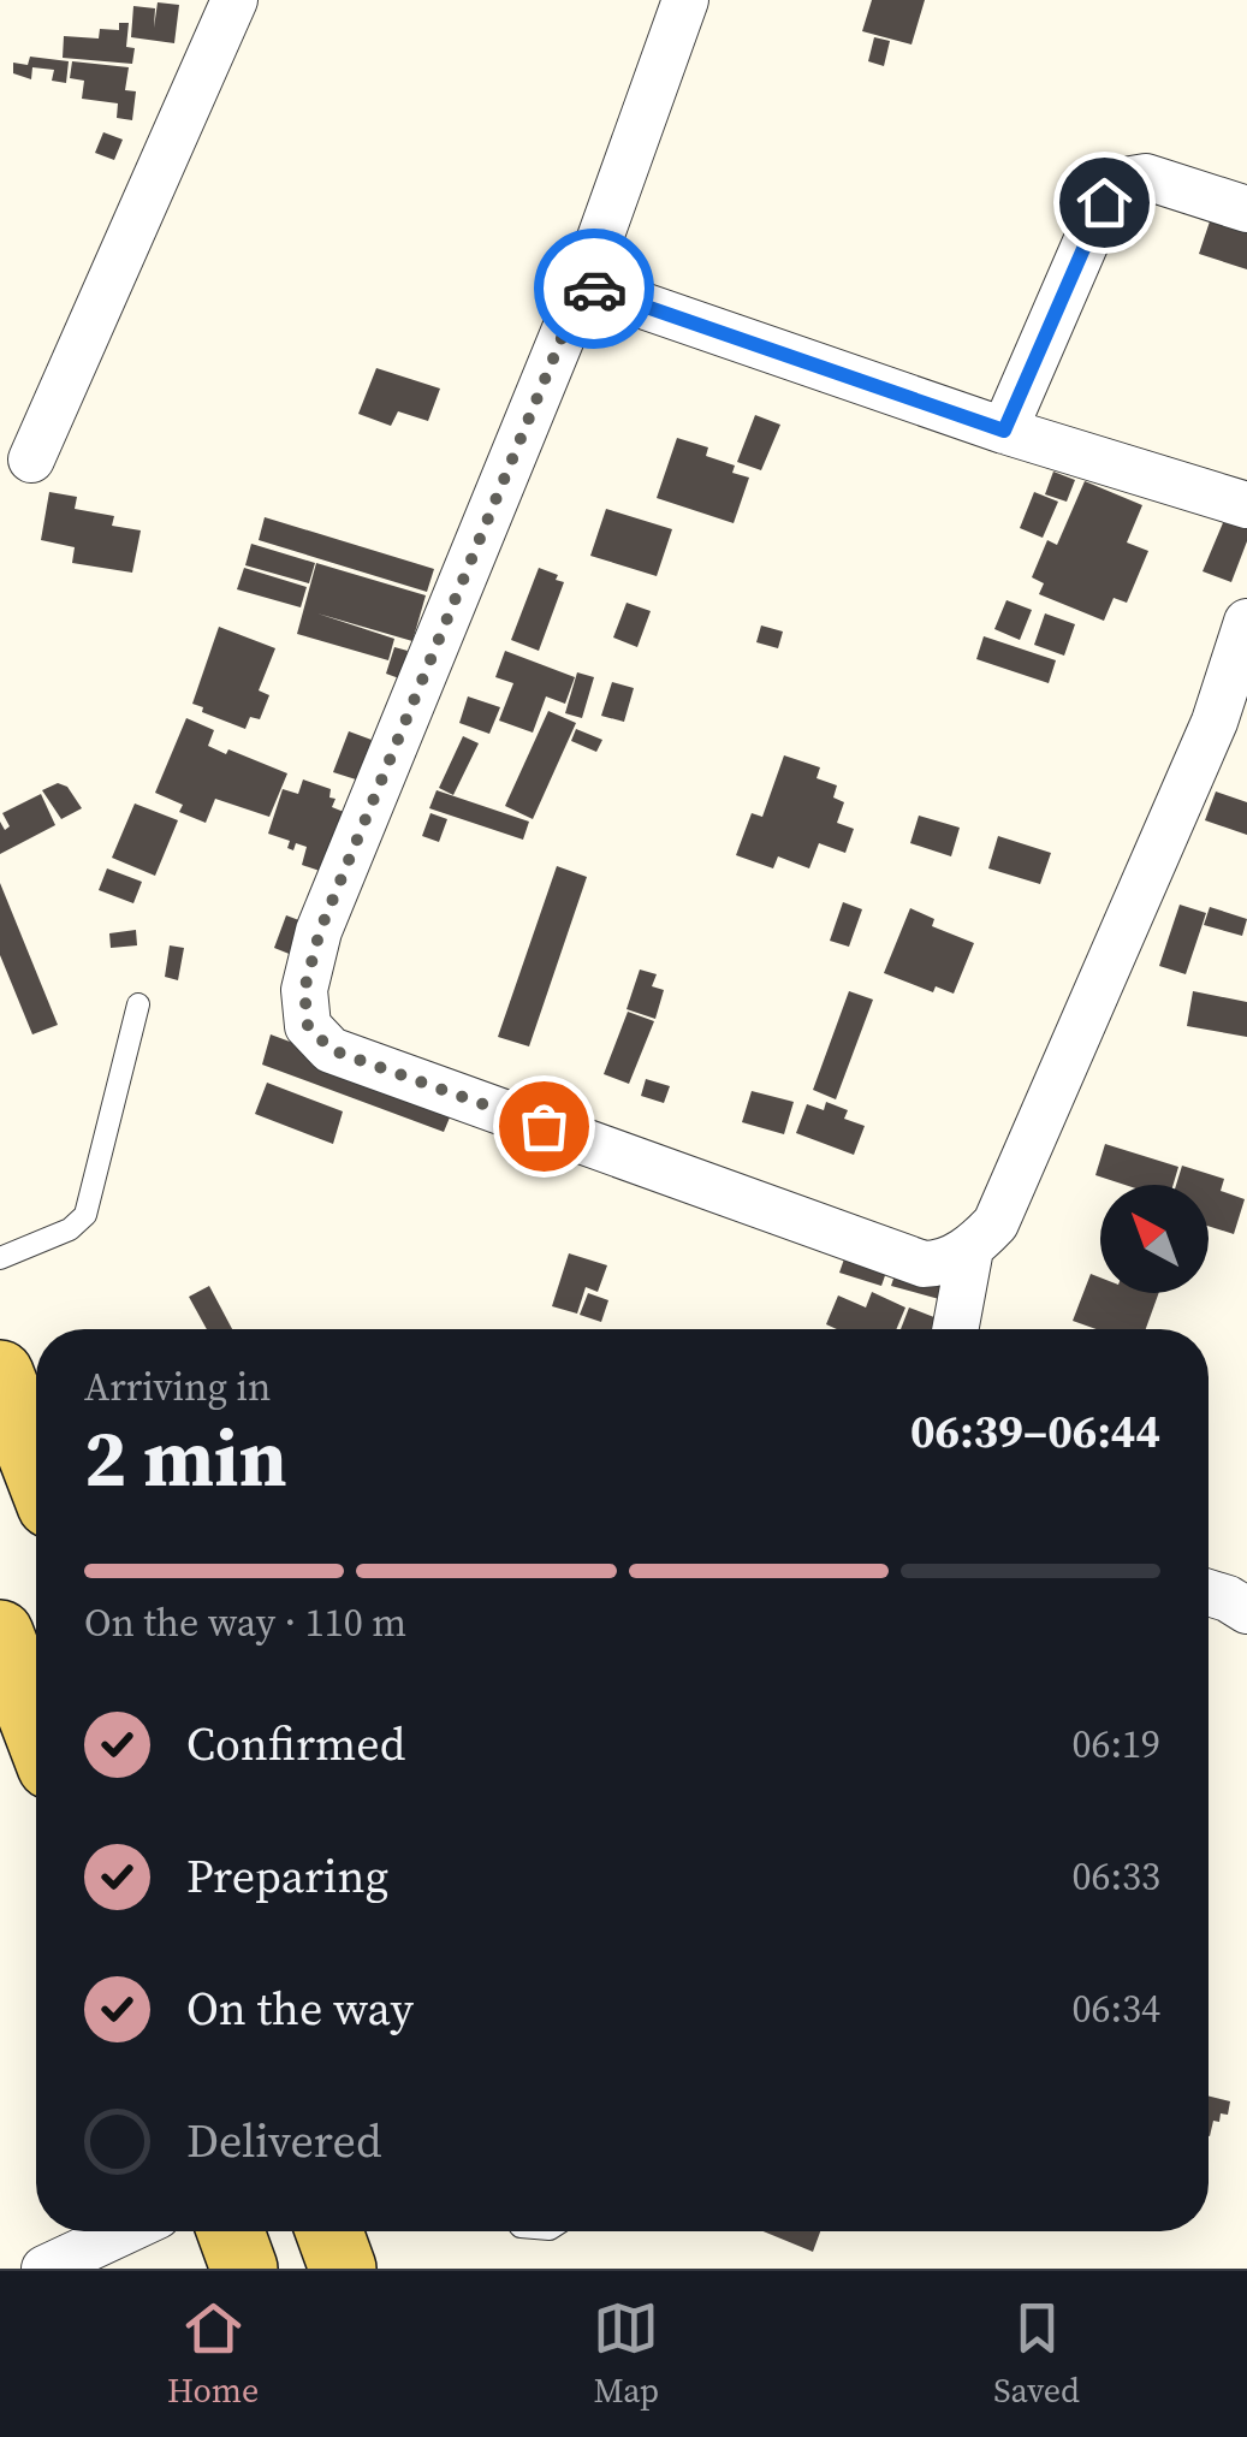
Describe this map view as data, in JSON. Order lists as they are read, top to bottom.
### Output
{
  "north": "top left",
  "page": {
    "heading": ["2 min", "Arriving in", "06:39–06:44"],
    "bar": "On the way · 110 m",
    "list": [
      ["Confirmed", "06:19"],
      ["Preparing", "06:33"],
      ["On the way", "06:34"],
      "Delivered"
    ],
    "tabs": ["Home", "Map", "Saved"]
  }
}
